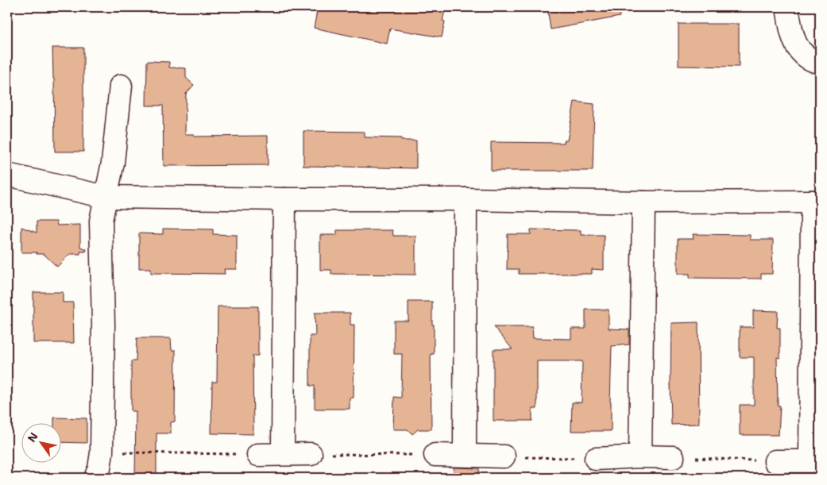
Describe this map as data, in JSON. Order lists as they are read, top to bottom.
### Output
{
  "north": "top left"
}
